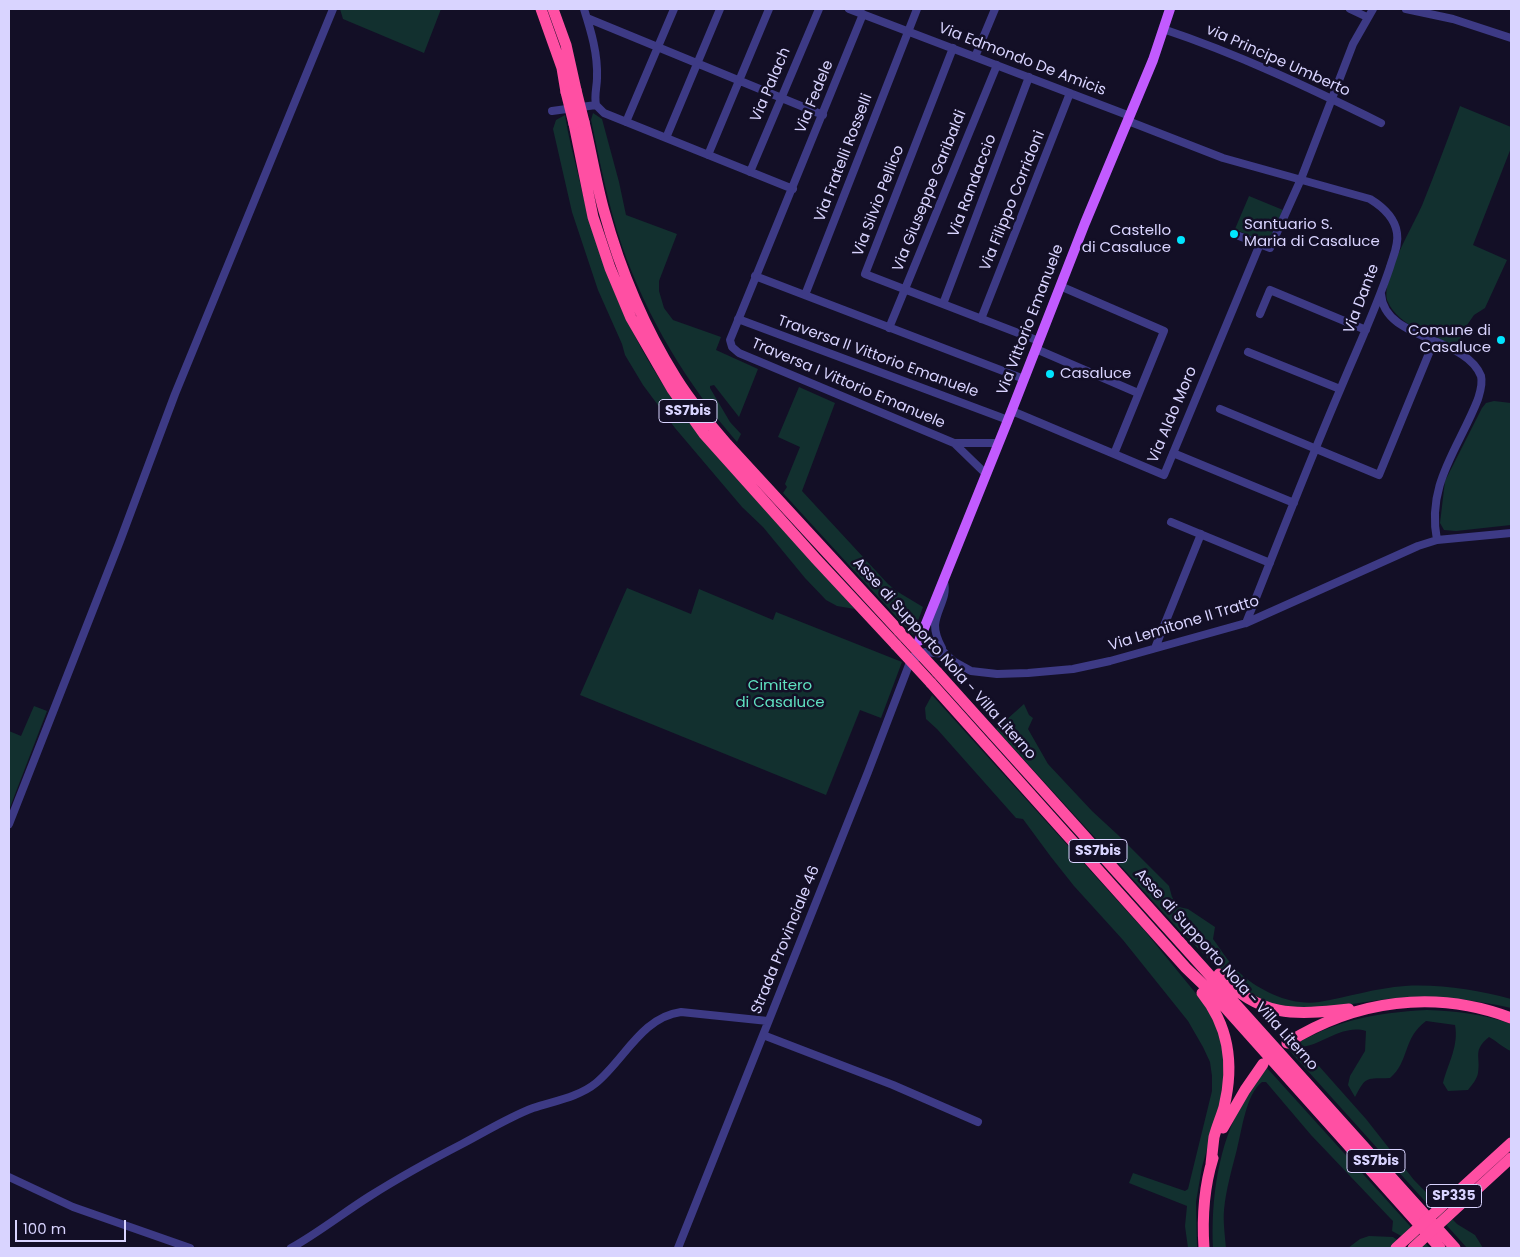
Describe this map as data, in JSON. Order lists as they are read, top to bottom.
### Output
{
  "streets": {
    "highway": ["SS7bis", "Asse di Supporto Nola - Villa Literno", "SP335"],
    "main road": ["Via Vittorio Emanuele"],
    "street": [
      "Via Edmondo De Amicis",
      "via Principe Umberto",
      "Via Palach",
      "Via Fedele",
      "Via Fratelli Rosselli",
      "Via Randaccio",
      "Via Giuseppe Garibaldi",
      "Via Silvio Pellico",
      "Via Filippo Corridoni",
      "Via Dante",
      "Traversa II Vittorio Emanuele",
      "Traversa I Vittorio Emanuele",
      "Via Aldo Moro",
      "Via Lemitone II Tratto",
      "Strada Provinciale 46"
    ]
  },
  "crossings": [
    ["Via Edmondo De Amicis", "Via Fedele"],
    ["Via Edmondo De Amicis", "Via Fratelli Rosselli"],
    ["Via Edmondo De Amicis", "Via Randaccio"],
    ["Via Edmondo De Amicis", "Via Giuseppe Garibaldi"],
    ["Via Edmondo De Amicis", "Via Silvio Pellico"],
    ["Via Edmondo De Amicis", "Via Filippo Corridoni"],
    ["Via Edmondo De Amicis", "Via Dante"],
    ["Via Edmondo De Amicis", "Via Vittorio Emanuele"],
    ["via Principe Umberto", "Via Vittorio Emanuele"],
    ["Via Fedele", "Traversa II Vittorio Emanuele"],
    ["Via Fedele", "Traversa I Vittorio Emanuele"],
    ["Via Randaccio", "Via Silvio Pellico"],
    ["Via Giuseppe Garibaldi", "Via Silvio Pellico"],
    ["Via Silvio Pellico", "Via Filippo Corridoni"],
    ["Via Silvio Pellico", "Via Vittorio Emanuele"],
    ["Via Dante", "Via Vittorio Emanuele"],
    ["Via Dante", "Via Lemitone II Tratto"],
    ["Via Vittorio Emanuele", "Traversa II Vittorio Emanuele"],
    ["Via Vittorio Emanuele", "Traversa I Vittorio Emanuele"],
    ["Via Vittorio Emanuele", "Via Aldo Moro"],
    ["Via Vittorio Emanuele", "Via Lemitone II Tratto"],
    ["Via Vittorio Emanuele", "Strada Provinciale 46"],
    ["Traversa II Vittorio Emanuele", "Traversa I Vittorio Emanuele"],
    ["Traversa II Vittorio Emanuele", "Via Aldo Moro"],
    ["Via Lemitone II Tratto", "Strada Provinciale 46"]
  ],
  "parks": ["Cimitero di Casaluce"],
  "places": [
    "Santuario S. Maria di Casaluce",
    "Castello di Casaluce",
    "Comune di Casaluce",
    "Casaluce"
  ],
  "scale_bar": "100 m"
}
